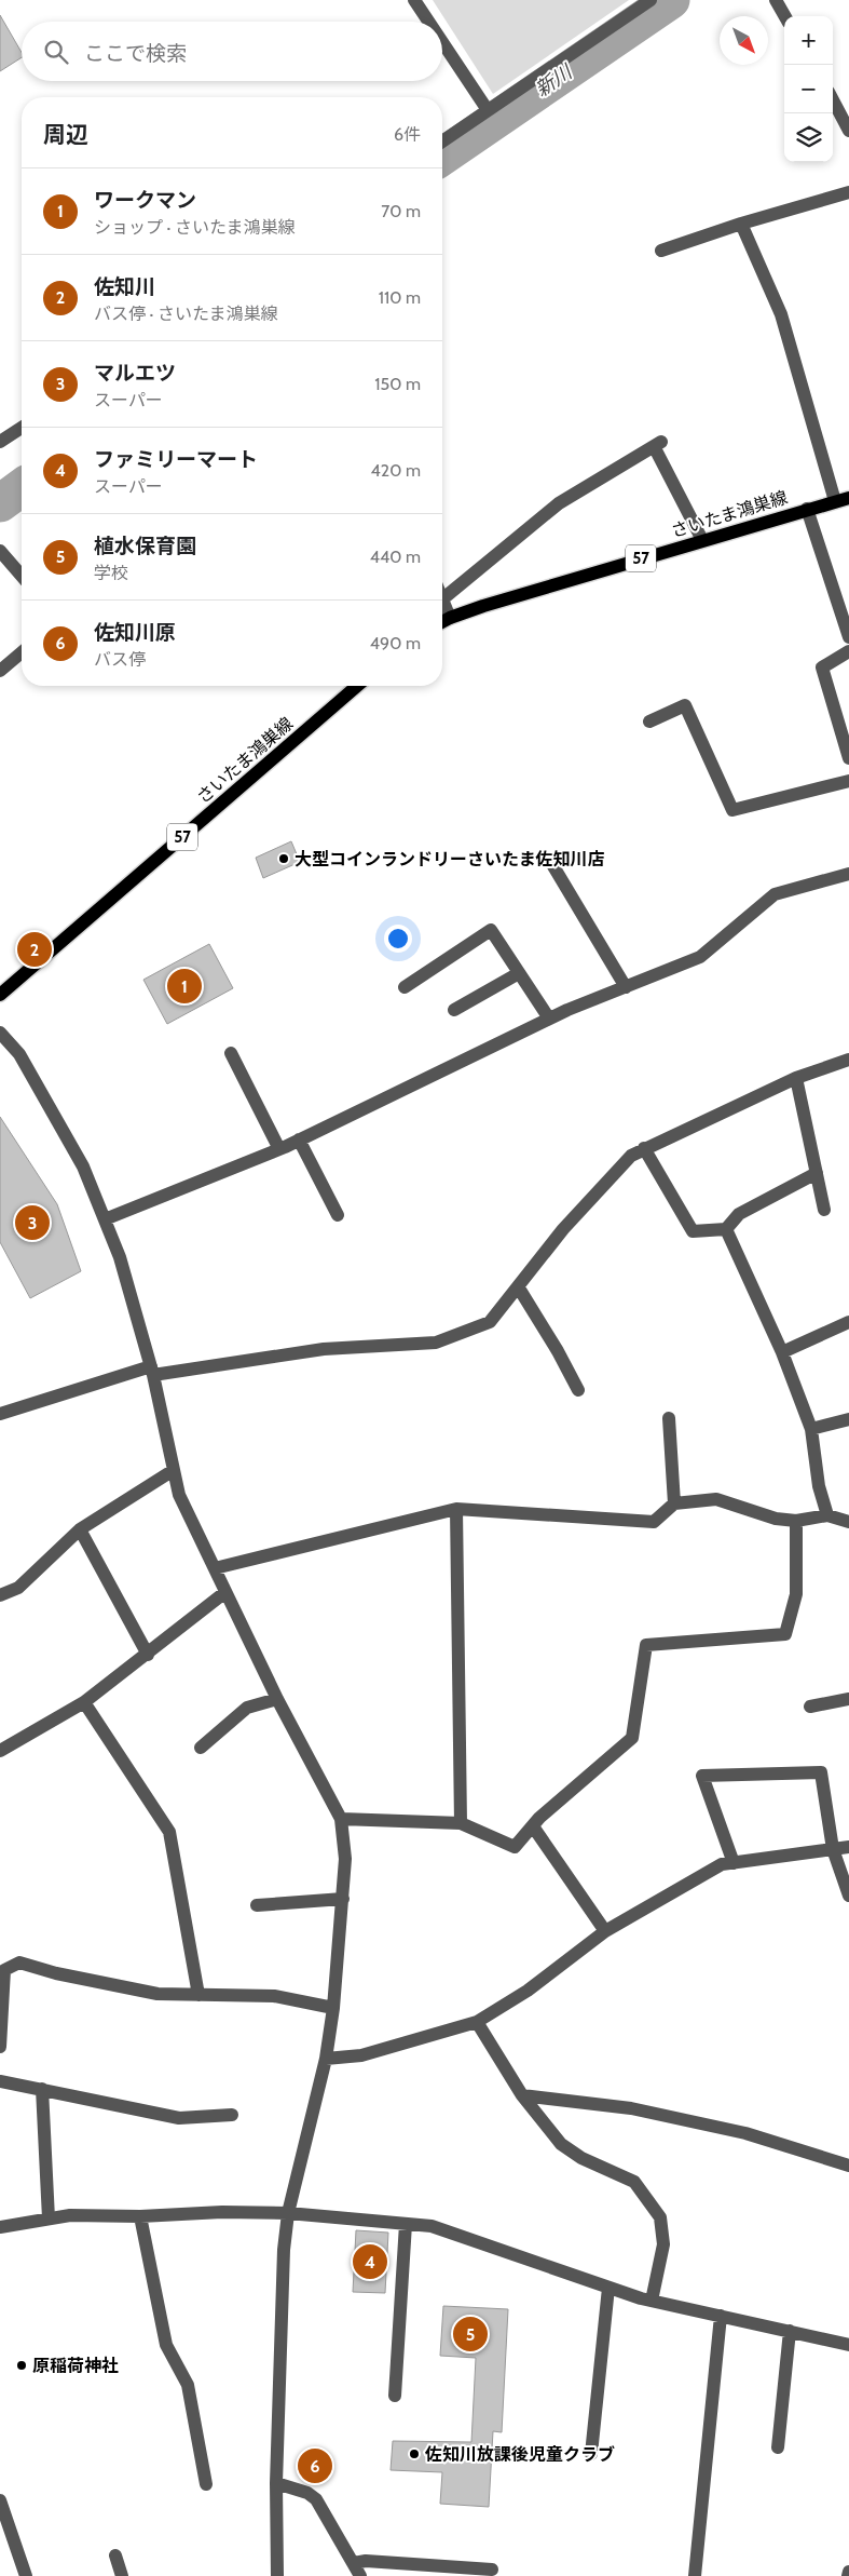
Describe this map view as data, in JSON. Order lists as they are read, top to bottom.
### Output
{
  "streets": {
    "main road": ["さいたま鴻巣線", "57"]
  },
  "water": ["新川"],
  "places": ["大型コインランドリーさいたま佐知川店", "原稲荷神社", "佐知川放課後児童クラブ"],
  "north": "bottom right",
  "page": {
    "map_buttons": ["+", "−"],
    "search": "ここで検索",
    "heading": ["周辺", "6件"],
    "list": [
      {
        "mark": "1",
        "name": "ワークマン",
        "note": "ショップ · さいたま鴻巣線",
        "value": "70 m"
      },
      {
        "mark": "2",
        "name": "佐知川",
        "note": "バス停 · さいたま鴻巣線",
        "value": "110 m"
      },
      {
        "mark": "3",
        "name": "マルエツ",
        "note": "スーパー",
        "value": "150 m"
      },
      {
        "mark": "4",
        "name": "ファミリーマート",
        "note": "スーパー",
        "value": "420 m"
      },
      {
        "mark": "5",
        "name": "植水保育園",
        "note": "学校",
        "value": "440 m"
      },
      {
        "mark": "6",
        "name": "佐知川原",
        "note": "バス停",
        "value": "490 m"
      }
    ],
    "pins": [
      "2",
      "1",
      "3",
      "4",
      "5",
      "6"
    ]
  }
}
